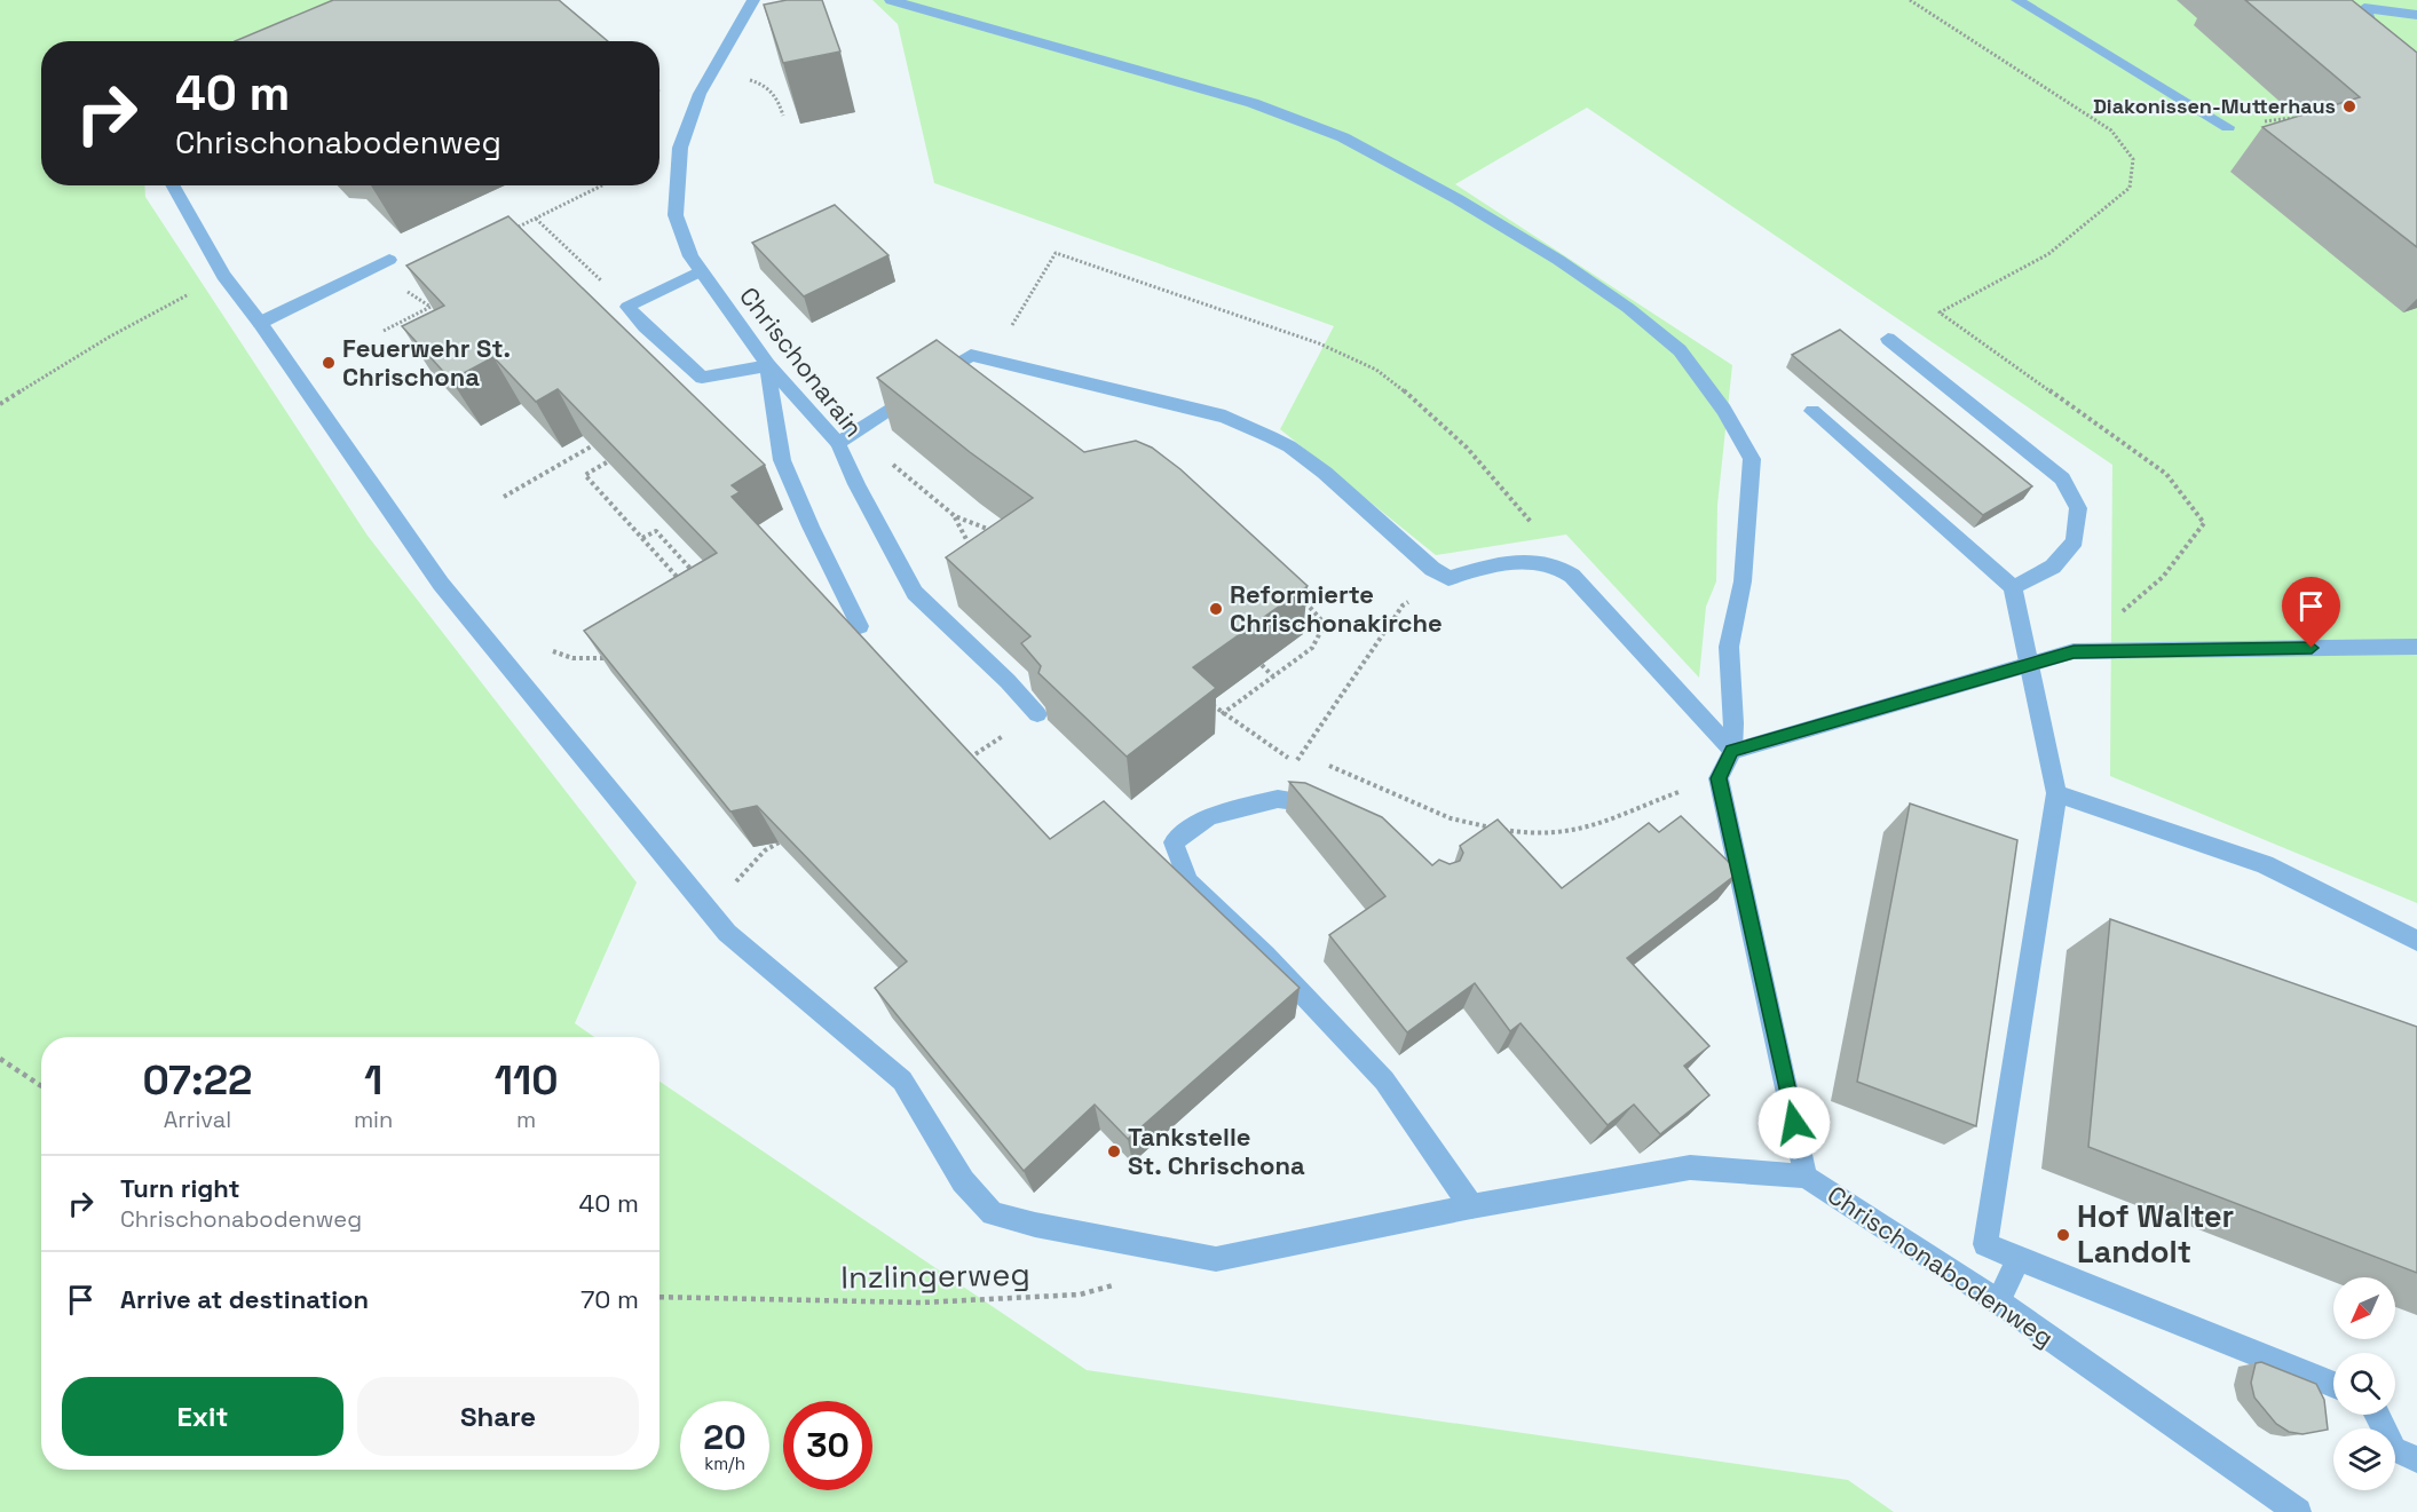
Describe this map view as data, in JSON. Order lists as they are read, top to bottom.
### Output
{
  "streets": {
    "street": ["Chrischonarain", "Chrischonabodenweg"],
    "path": ["Inzlingerweg"]
  },
  "places": [
    "Diakonissen-Mutterhaus",
    "Feuerwehr St. Chrischona",
    "Reformierte Chrischonakirche",
    "Tankstelle St. Chrischona",
    "Hof Walter Landolt"
  ],
  "north": "bottom left",
  "page": {
    "turn": ["40 m", "Chrischonabodenweg"],
    "eta": [
      "07:22",
      "Arrival",
      "1",
      "min",
      "110",
      "m"
    ],
    "list": [
      {
        "name": "Turn right",
        "note": "Chrischonabodenweg",
        "value": "40 m"
      },
      {
        "name": "Arrive at destination",
        "value": "70 m"
      }
    ],
    "buttons": ["Exit", "Share"],
    "speed": "20 km/h",
    "limit": "30"
  }
}
